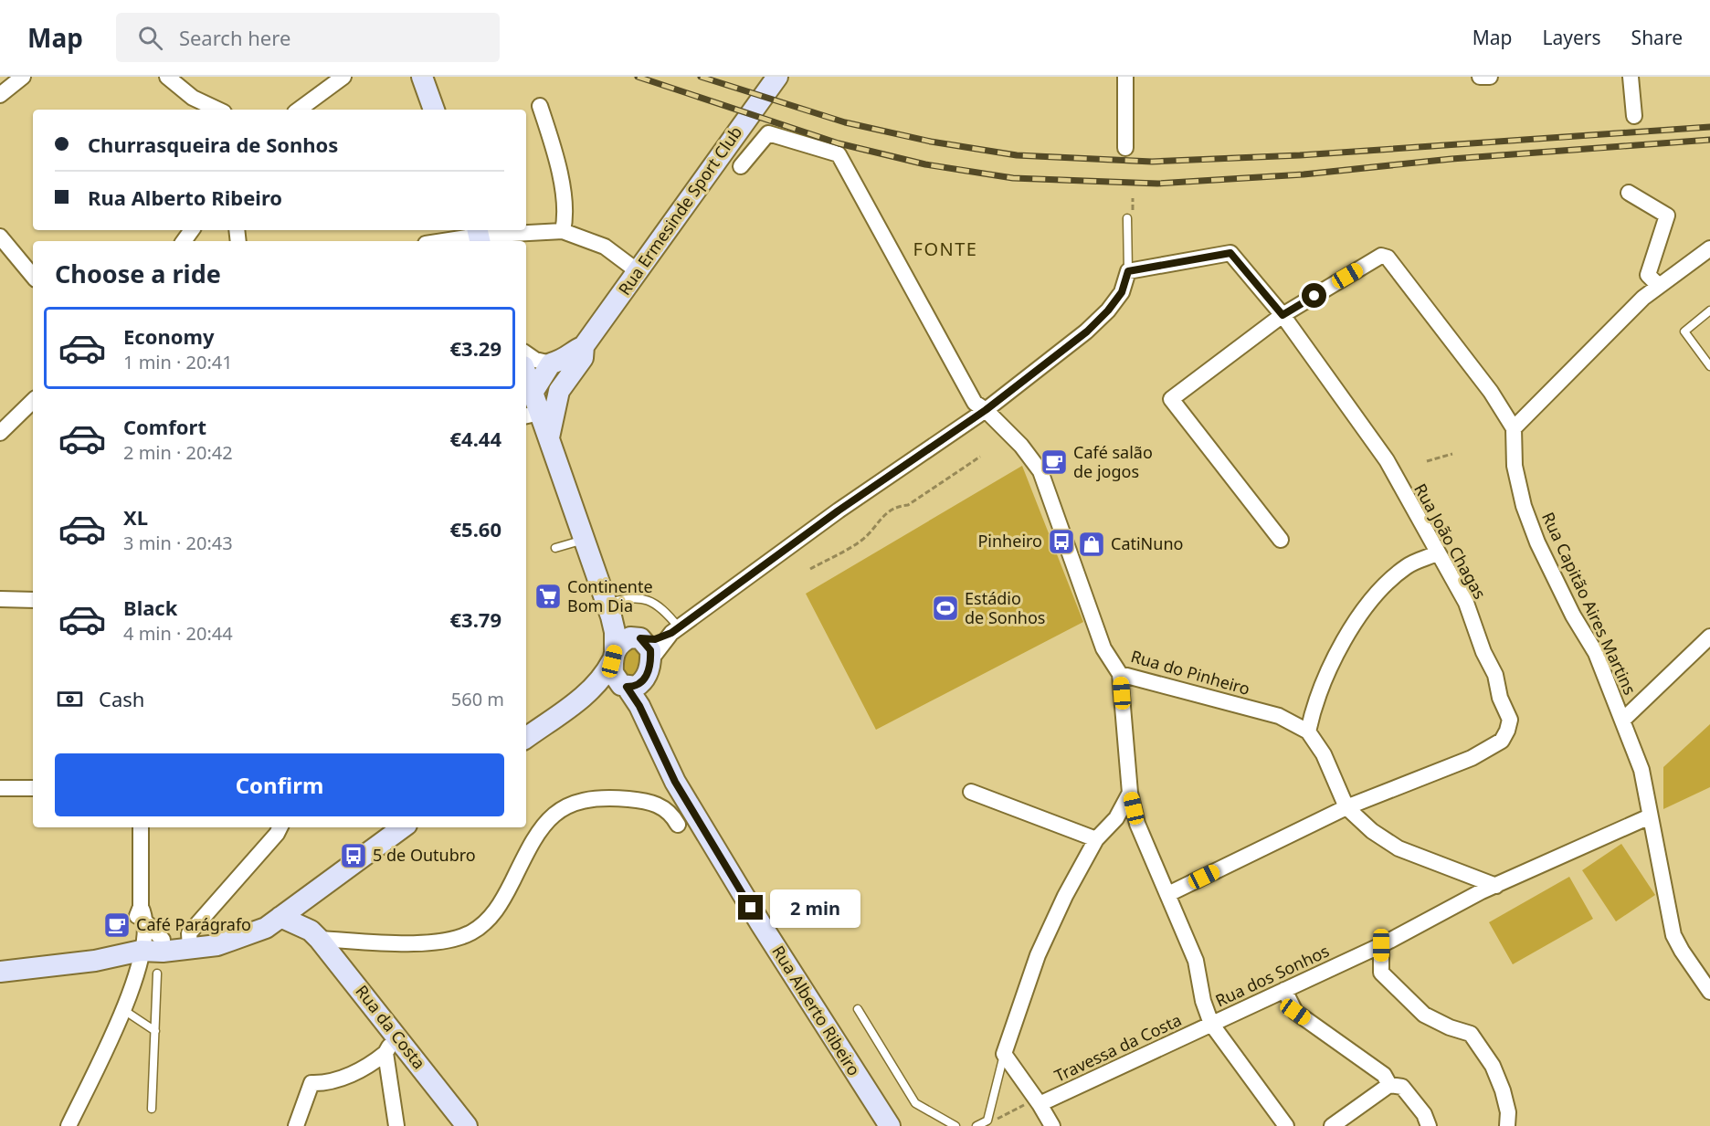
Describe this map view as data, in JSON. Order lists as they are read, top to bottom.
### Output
{
  "streets": {
    "main road": ["Rua Ermesinde Sport Club", "Rua Alberto Ribeiro", "Rua da Costa"],
    "street": [
      "Rua João Chagas",
      "Rua Capitão Aires Martins",
      "Rua do Pinheiro",
      "Rua dos Sonhos",
      "Travessa da Costa"
    ]
  },
  "crossings": [
    ["Rua João Chagas", "Rua do Pinheiro"],
    ["Rua João Chagas", "Rua dos Sonhos"],
    ["Rua Capitão Aires Martins", "Rua dos Sonhos"],
    ["Rua do Pinheiro", "Rua dos Sonhos"],
    ["Rua dos Sonhos", "Travessa da Costa"]
  ],
  "districts": ["FONTE"],
  "places": {
    "cafe": ["Café salão de jogos", "Café Parágrafo"],
    "bus stop": ["Pinheiro", "5 de Outubro"],
    "shop": ["CatiNuno"],
    "supermarket": ["Continente Bom Dia"],
    "sports": ["Estádio de Sonhos"]
  },
  "page": {
    "header": "Map",
    "search": "Search here",
    "nav": ["Map", "Layers", "Share"],
    "banner": ["Churrasqueira de Sonhos", "Rua Alberto Ribeiro"],
    "heading": "Choose a ride",
    "list": [
      {
        "name": "Economy",
        "note": "1 min · 20:41",
        "value": "€3.29"
      },
      {
        "name": "Comfort",
        "note": "2 min · 20:42",
        "value": "€4.44"
      },
      {
        "name": "XL",
        "note": "3 min · 20:43",
        "value": "€5.60"
      },
      {
        "name": "Black",
        "note": "4 min · 20:44",
        "value": "€3.79"
      }
    ],
    "pay": ["Cash", "560 m"],
    "buttons": "Confirm",
    "bubble": "2 min"
  }
}
